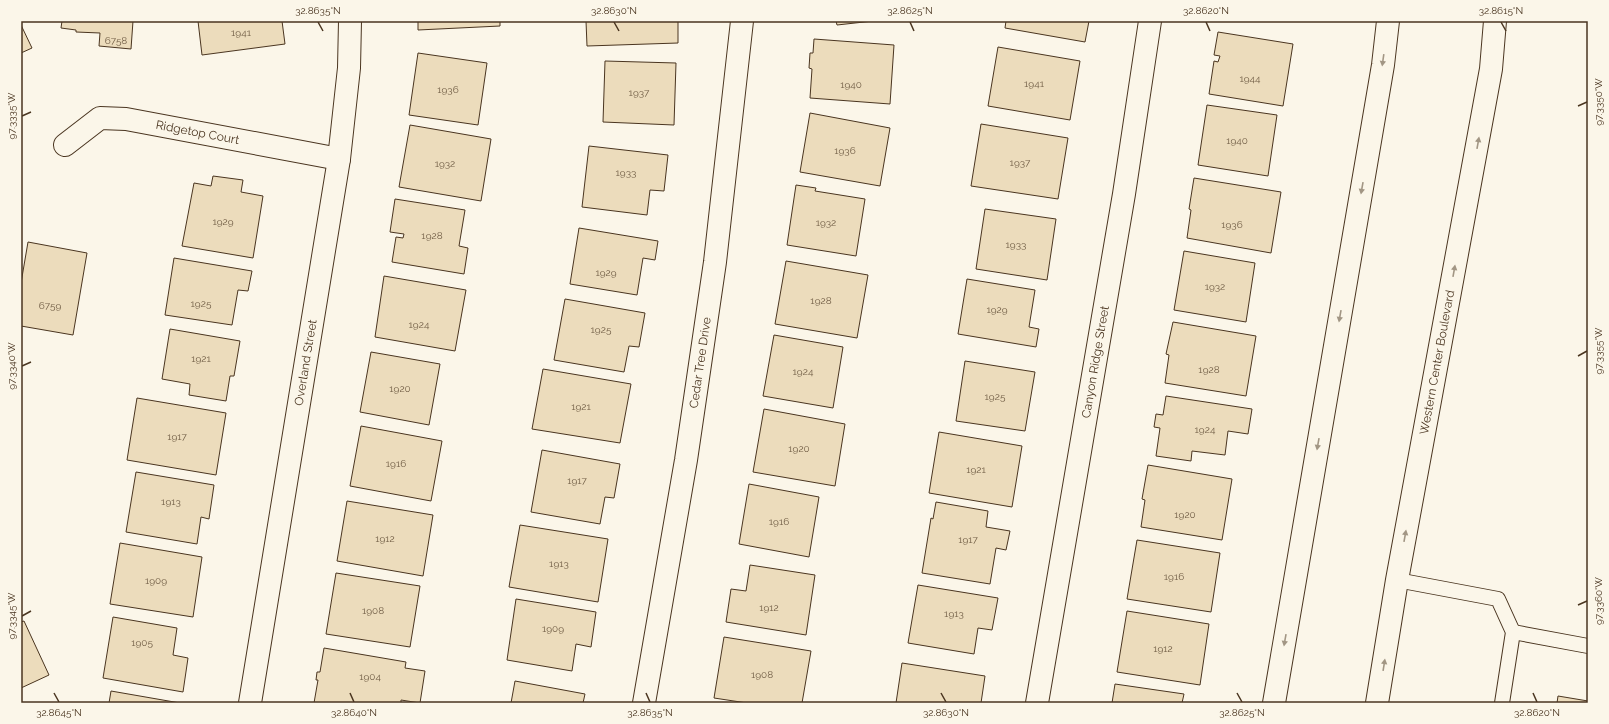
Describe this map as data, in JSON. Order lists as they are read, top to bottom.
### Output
{
  "streets": {
    "street": [
      "Ridgetop Court",
      "Canyon Ridge Street",
      "Western Center Boulevard",
      "Overland Street",
      "Cedar Tree Drive"
    ]
  },
  "crossings": [
    ["Ridgetop Court", "Overland Street"]
  ],
  "house_numbers": [
    "1941",
    "6758",
    "1944",
    "1941",
    "1940",
    "1936",
    "1937",
    "1940",
    "1936",
    "1937",
    "1932",
    "1933",
    "1929",
    "1932",
    "1936",
    "1928",
    "1933",
    "1929",
    "1932",
    "1928",
    "1925",
    "6759",
    "1929",
    "1924",
    "1925",
    "1921",
    "1928",
    "1924",
    "1920",
    "1925",
    "1921",
    "1924",
    "1917",
    "1920",
    "1916",
    "1921",
    "1917",
    "1913",
    "1920",
    "1916",
    "1912",
    "1917",
    "1913",
    "1916",
    "1909",
    "1912",
    "1908",
    "1913",
    "1909",
    "1905",
    "1912",
    "1908",
    "1904"
  ],
  "coordinates": [
    "32.8635°N",
    "32.8630°N",
    "32.8625°N",
    "32.8620°N",
    "32.8615°N",
    "97.3350°W",
    "97.3335°W",
    "97.3355°W",
    "97.3340°W",
    "97.3360°W",
    "97.3345°W",
    "32.8645°N",
    "32.8640°N"
  ]
}
